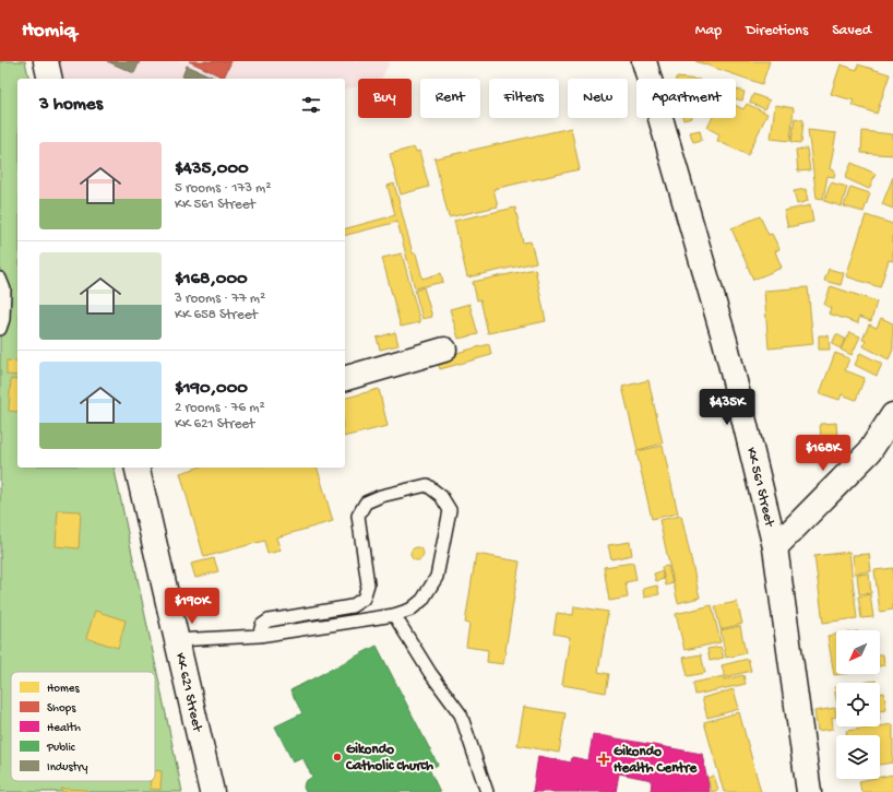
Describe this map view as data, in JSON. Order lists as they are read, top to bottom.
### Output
{
  "streets": {
    "street": ["KK 561 Street", "KK 621 Street"]
  },
  "places": {
    "other": ["Gikondo Catholic church"],
    "health": ["Gikondo Health Centre"]
  },
  "legend": [
    "Homes",
    "Shops",
    "Health",
    "Public",
    "Industry"
  ],
  "north": "bottom left",
  "page": {
    "header": "Homiq",
    "nav": ["Map", "Directions", "Saved"],
    "chip": [
      "Buy",
      "Rent",
      "Filters",
      "New",
      "Apartment"
    ],
    "heading": "3 homes",
    "list": [
      {
        "name": "$435,000",
        "note": "5 rooms · 173 m² · KK 561 Street"
      },
      {
        "name": "$168,000",
        "note": "3 rooms · 77 m² · KK 658 Street"
      },
      {
        "name": "$190,000",
        "note": "2 rooms · 76 m² · KK 621 Street"
      }
    ],
    "price": ["$435K", "$168K", "$190K"]
  }
}
